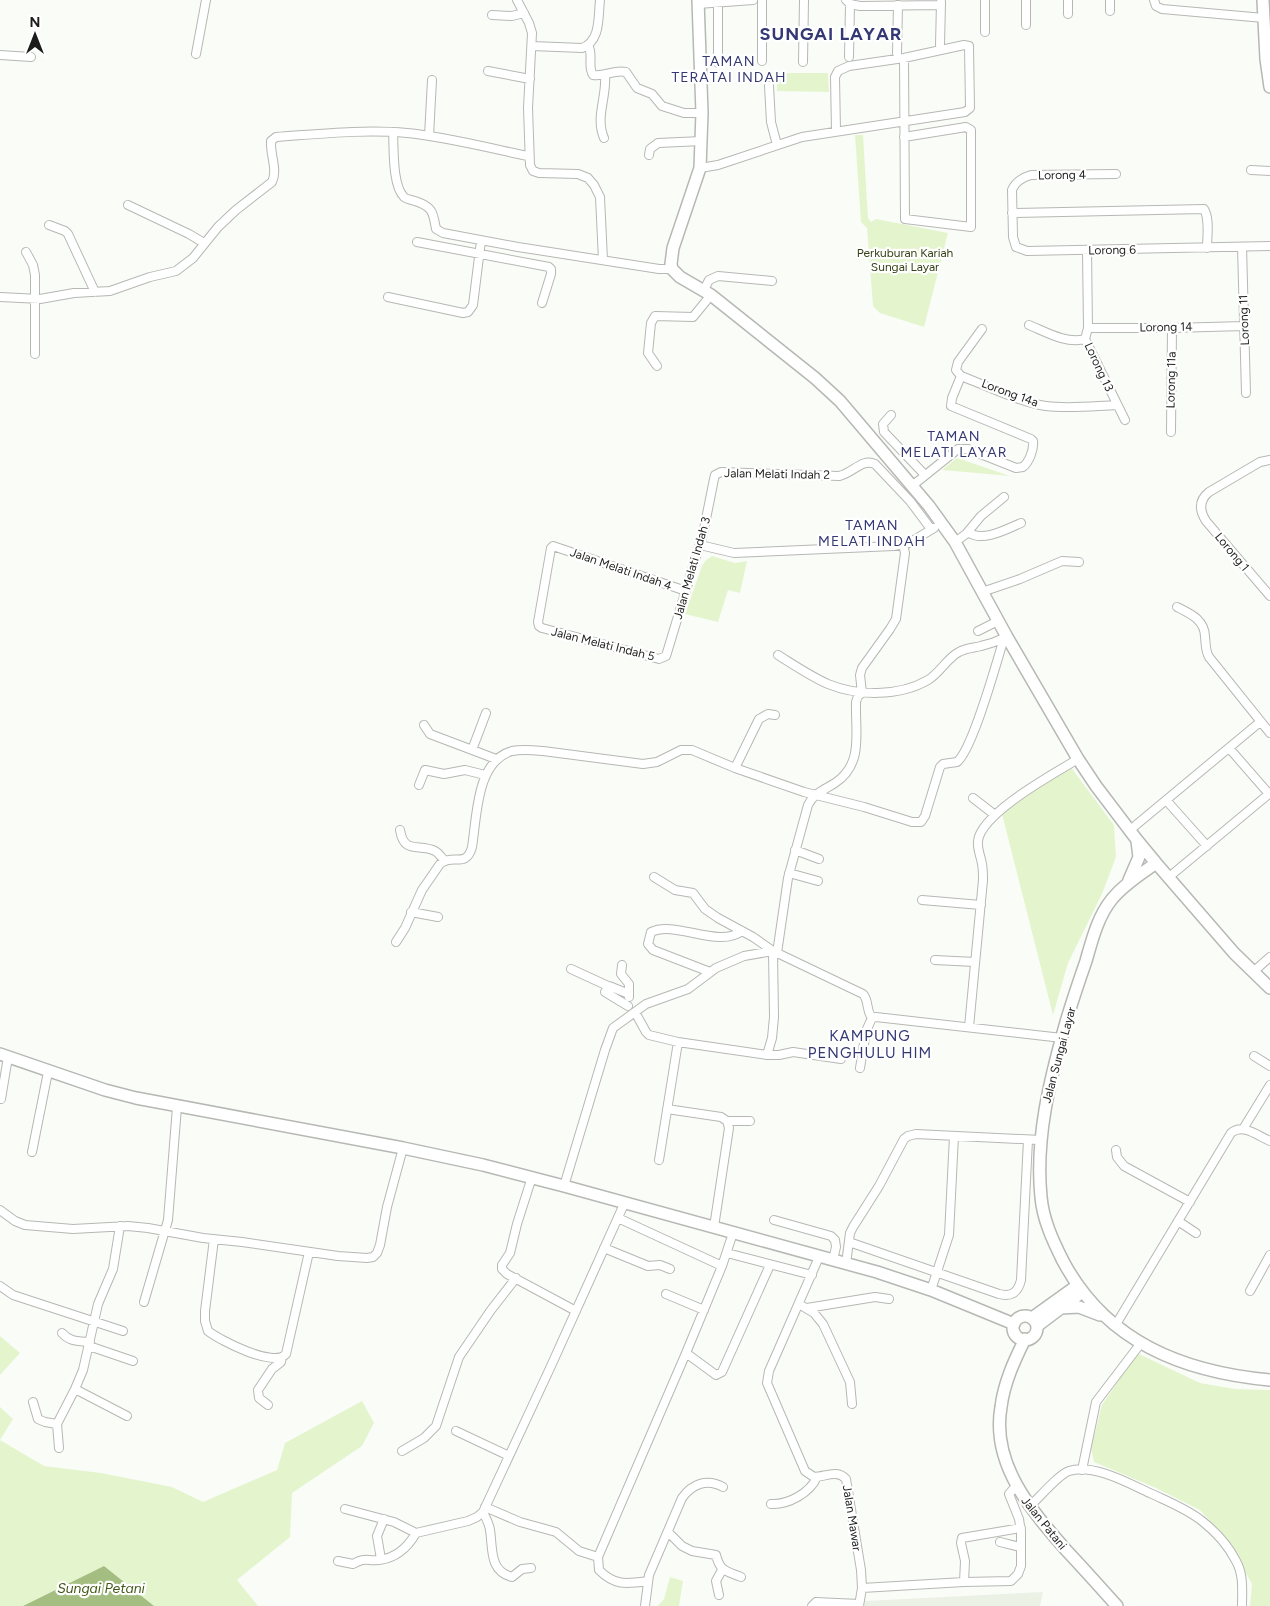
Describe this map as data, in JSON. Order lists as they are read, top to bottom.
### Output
{
  "streets": {
    "street": [
      "Lorong 4",
      "Lorong 6",
      "Lorong 11",
      "Lorong 14",
      "Lorong 13",
      "Lorong 11a",
      "Lorong 14a",
      "Jalan Melati Indah 2",
      "Lorong 1",
      "Jalan Melati Indah 3",
      "Jalan Melati Indah 4",
      "Jalan Melati Indah 5",
      "Jalan Sungai Layar",
      "Jalan Mawar",
      "Jalan Patani"
    ]
  },
  "crossings": [
    ["Lorong 4", "Lorong 6"],
    ["Lorong 6", "Lorong 11"],
    ["Lorong 6", "Lorong 13"],
    ["Lorong 11", "Lorong 14"],
    ["Lorong 14", "Lorong 13"],
    ["Lorong 14", "Lorong 11a"],
    ["Lorong 13", "Lorong 14a"],
    ["Jalan Melati Indah 2", "Jalan Melati Indah 3"],
    ["Jalan Melati Indah 3", "Jalan Melati Indah 4"],
    ["Jalan Melati Indah 3", "Jalan Melati Indah 5"],
    ["Jalan Melati Indah 4", "Jalan Melati Indah 5"]
  ],
  "districts": [
    "SUNGAI LAYAR",
    "TAMAN TERATAI INDAH",
    "TAMAN MELATI LAYAR",
    "TAMAN MELATI INDAH",
    "KAMPUNG PENGHULU HIM"
  ],
  "water": ["Sungai Petani"],
  "parks": ["Perkuburan Kariah Sungai Layar"],
  "north": "top"
}
